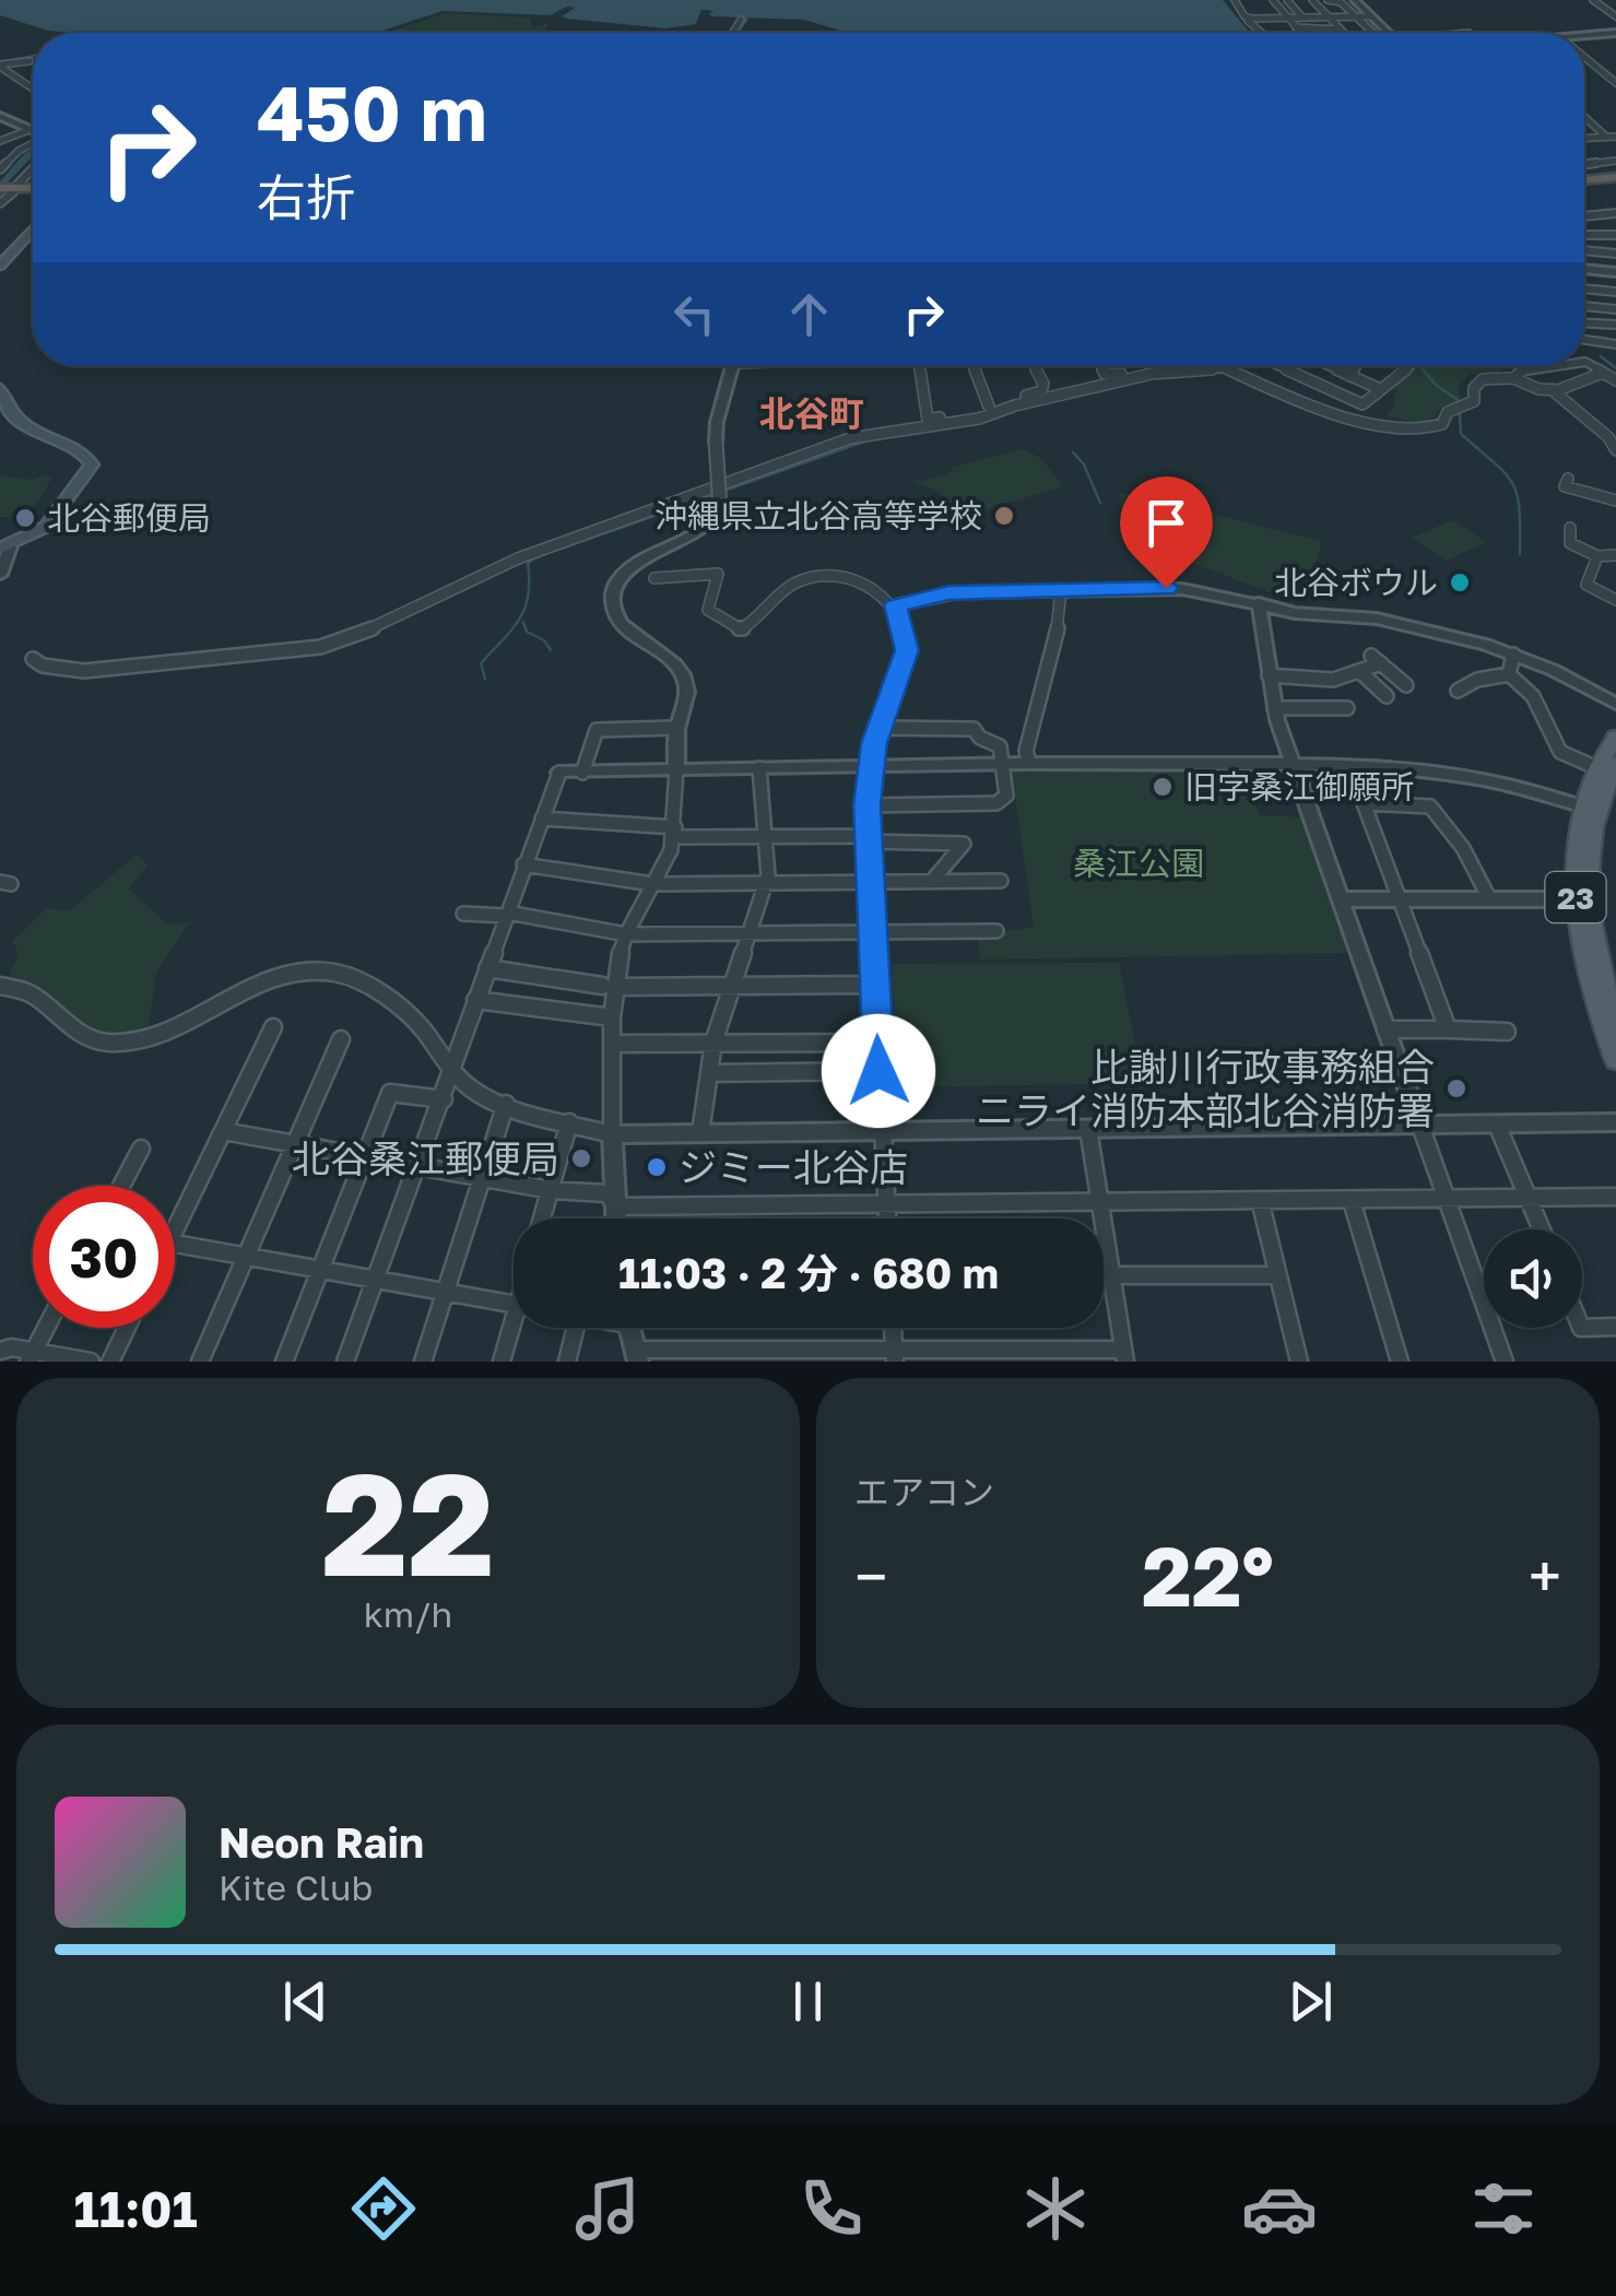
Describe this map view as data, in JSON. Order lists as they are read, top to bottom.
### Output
{
  "streets": {
    "main road": ["23"]
  },
  "districts": ["北谷町"],
  "parks": ["桑江公園"],
  "places": [
    "沖縄県立北谷高等学校",
    "北谷郵便局",
    "北谷ボウル",
    "旧字桑江御願所",
    "比謝川行政事務組合 ニライ消防本部北谷消防署",
    "北谷桑江郵便局",
    "ジミー北谷店"
  ],
  "page": {
    "turn": ["450 m", "右折"],
    "limit": "30",
    "trip": "11:03 · 2 分 · 680 m",
    "tile": [
      ["22", "km/h"],
      "エアコン"
    ],
    "heat": ["−", "22°", "+"],
    "song": ["Neon Rain", "Kite Club"],
    "tabs": "11:01"
  }
}
